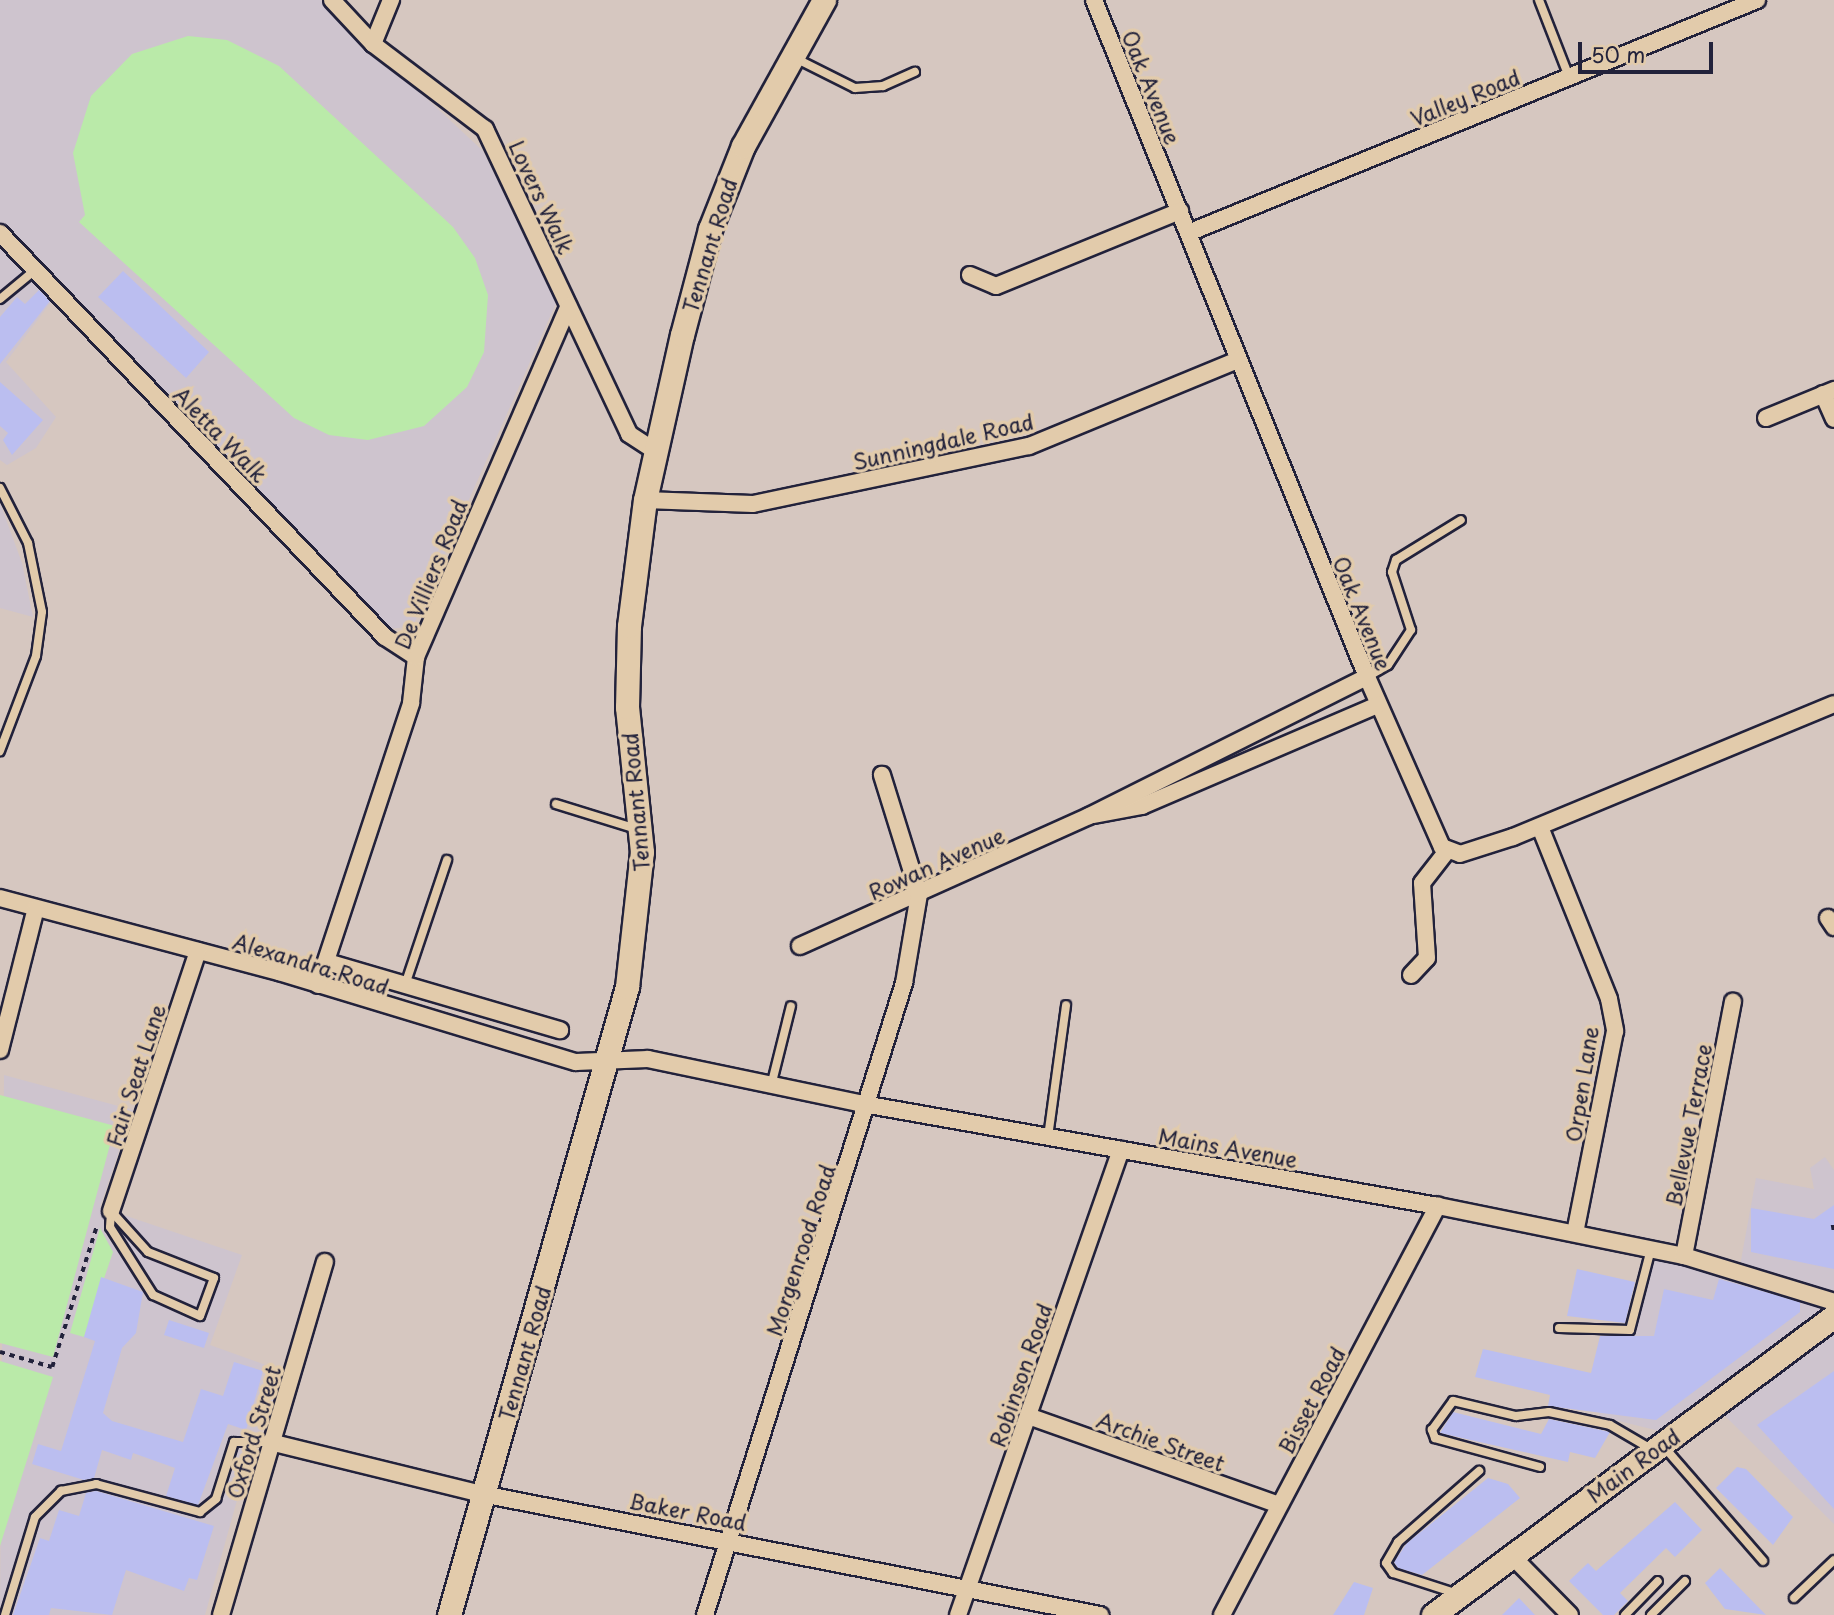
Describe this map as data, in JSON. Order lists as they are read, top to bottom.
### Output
{
  "streets": {
    "main road": ["Tennant Road", "Main Road"],
    "street": [
      "Oak Avenue",
      "Valley Road",
      "Lovers Walk",
      "Aletta Walk",
      "Sunningdale Road",
      "De Villiers Road",
      "Rowan Avenue",
      "Alexandra Road",
      "Fair Seat Lane",
      "Orpen Lane",
      "Bellevue Terrace",
      "Mains Avenue",
      "Morgenrood Road",
      "Robinson Road",
      "Bisset Road",
      "Oxford Street",
      "Archie Street",
      "Baker Road"
    ]
  },
  "crossings": [
    ["Oak Avenue", "Valley Road"],
    ["Oak Avenue", "Sunningdale Road"],
    ["Oak Avenue", "Rowan Avenue"],
    ["Lovers Walk", "Tennant Road"],
    ["Lovers Walk", "De Villiers Road"],
    ["Tennant Road", "Sunningdale Road"],
    ["Tennant Road", "Alexandra Road"],
    ["Tennant Road", "Mains Avenue"],
    ["Tennant Road", "Baker Road"],
    ["Aletta Walk", "De Villiers Road"],
    ["De Villiers Road", "Alexandra Road"],
    ["Rowan Avenue", "Morgenrood Road"],
    ["Alexandra Road", "Fair Seat Lane"],
    ["Alexandra Road", "Mains Avenue"],
    ["Orpen Lane", "Mains Avenue"],
    ["Bellevue Terrace", "Mains Avenue"],
    ["Mains Avenue", "Morgenrood Road"],
    ["Mains Avenue", "Robinson Road"],
    ["Mains Avenue", "Bisset Road"],
    ["Morgenrood Road", "Baker Road"],
    ["Robinson Road", "Archie Street"],
    ["Robinson Road", "Baker Road"],
    ["Bisset Road", "Archie Street"],
    ["Oxford Street", "Baker Road"]
  ],
  "scale_bar": "50 m"
}
